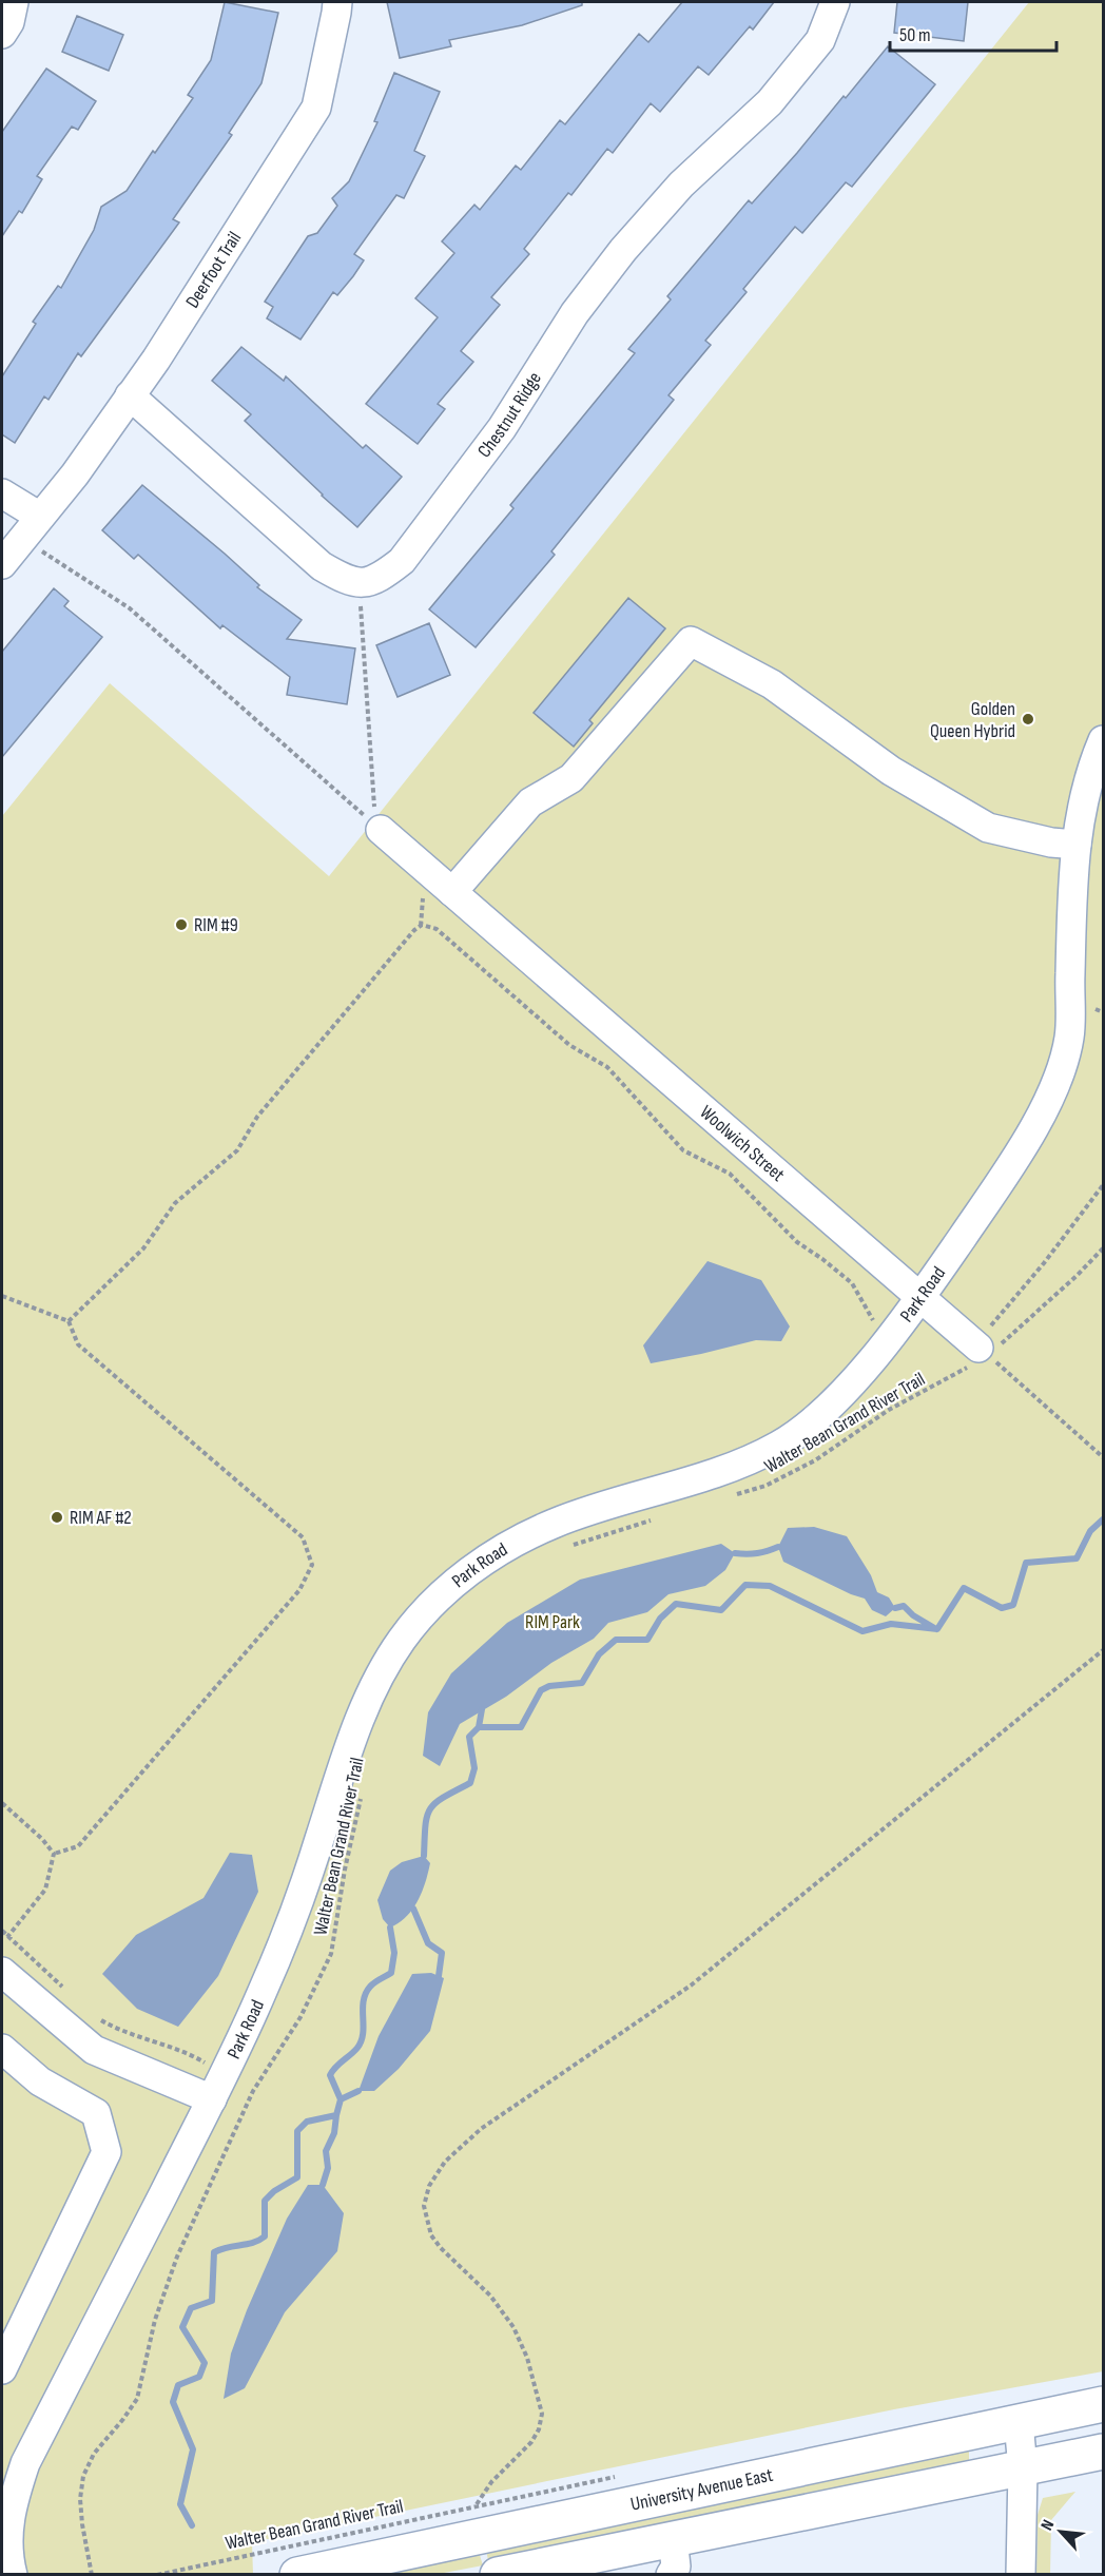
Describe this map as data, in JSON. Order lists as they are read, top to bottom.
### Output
{
  "streets": {
    "main road": ["University Avenue East"],
    "street": [
      "Deerfoot Trail",
      "Chestnut Ridge",
      "Woolwich Street",
      "Park Road"
    ],
    "path": ["Walter Bean Grand River Trail"]
  },
  "crossings": [
    ["Woolwich Street", "Park Road"],
    ["Woolwich Street", "Walter Bean Grand River Trail"]
  ],
  "parks": ["RIM Park"],
  "places": ["Golden Queen Hybrid", "RIM #9", "RIM AF #2"],
  "scale_bar": "50 m",
  "north": "top left"
}
